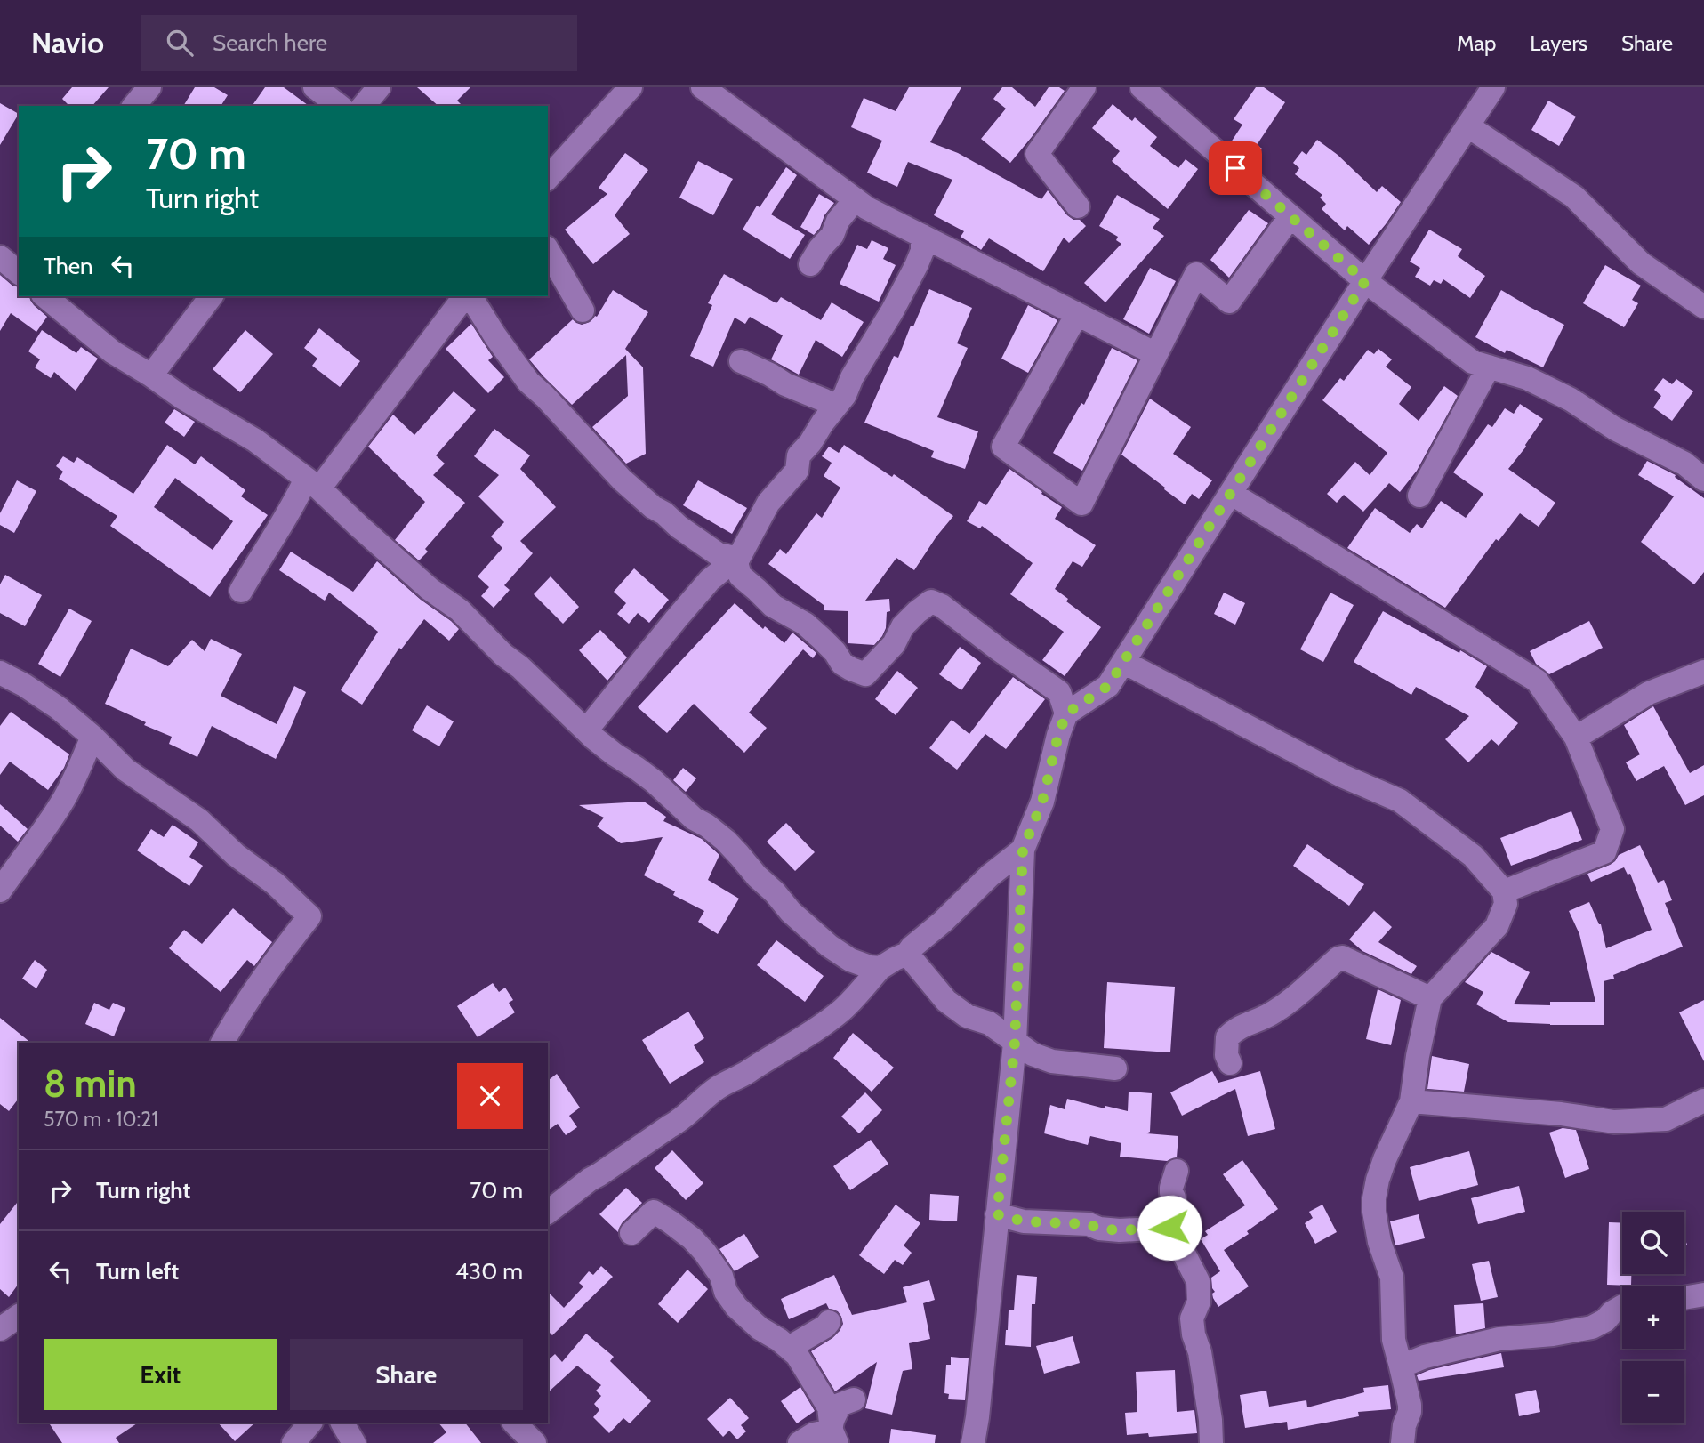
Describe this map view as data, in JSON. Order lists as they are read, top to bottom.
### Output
{
  "page": {
    "header": "Navio",
    "search": "Search here",
    "nav": ["Map", "Layers", "Share"],
    "turn": ["70 m", "Turn right"],
    "then": "Then",
    "heading": ["8 min", "570 m · 10:21"],
    "list": [
      {
        "name": "Turn right",
        "value": "70 m"
      },
      {
        "name": "Turn left",
        "value": "430 m"
      }
    ],
    "map_buttons": ["+", "−"],
    "buttons": ["Exit", "Share"]
  }
}
